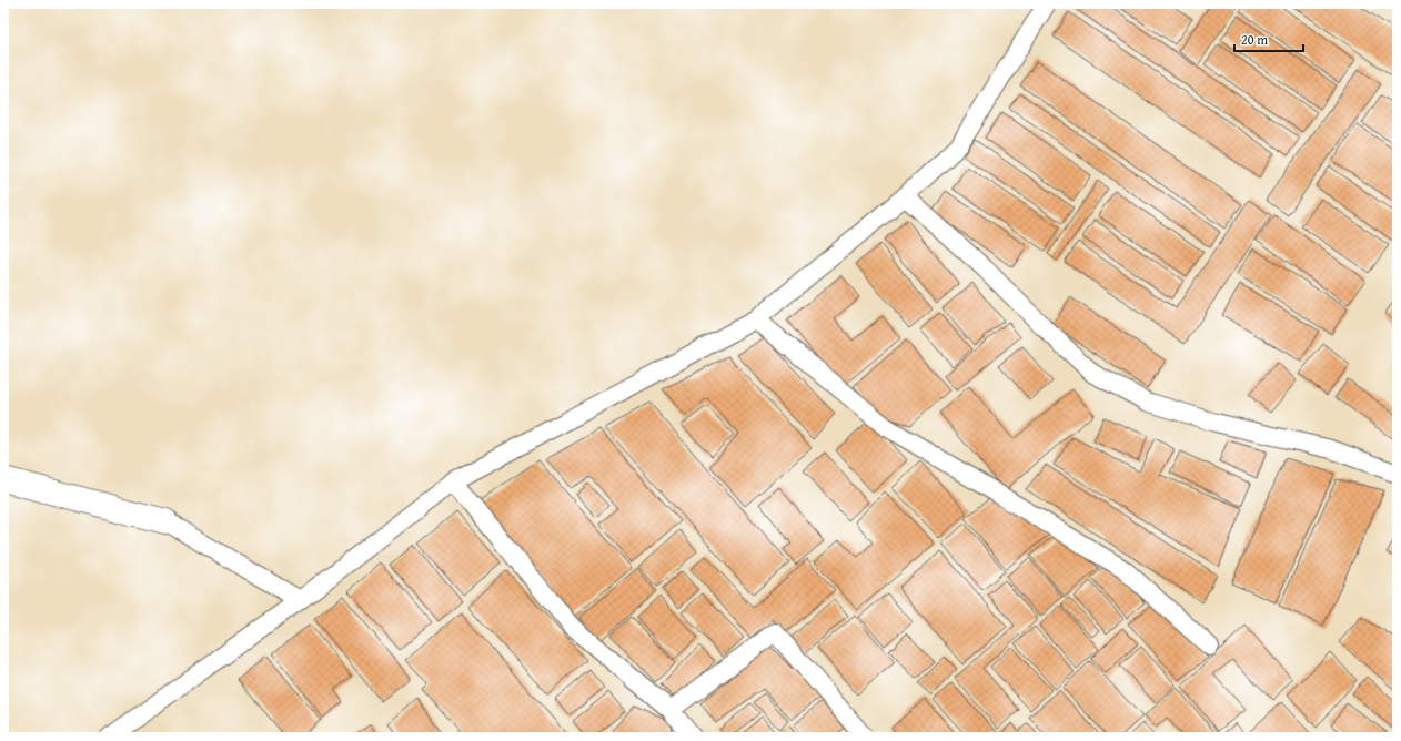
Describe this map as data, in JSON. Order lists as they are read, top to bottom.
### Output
{
  "scale_bar": "20 m"
}
